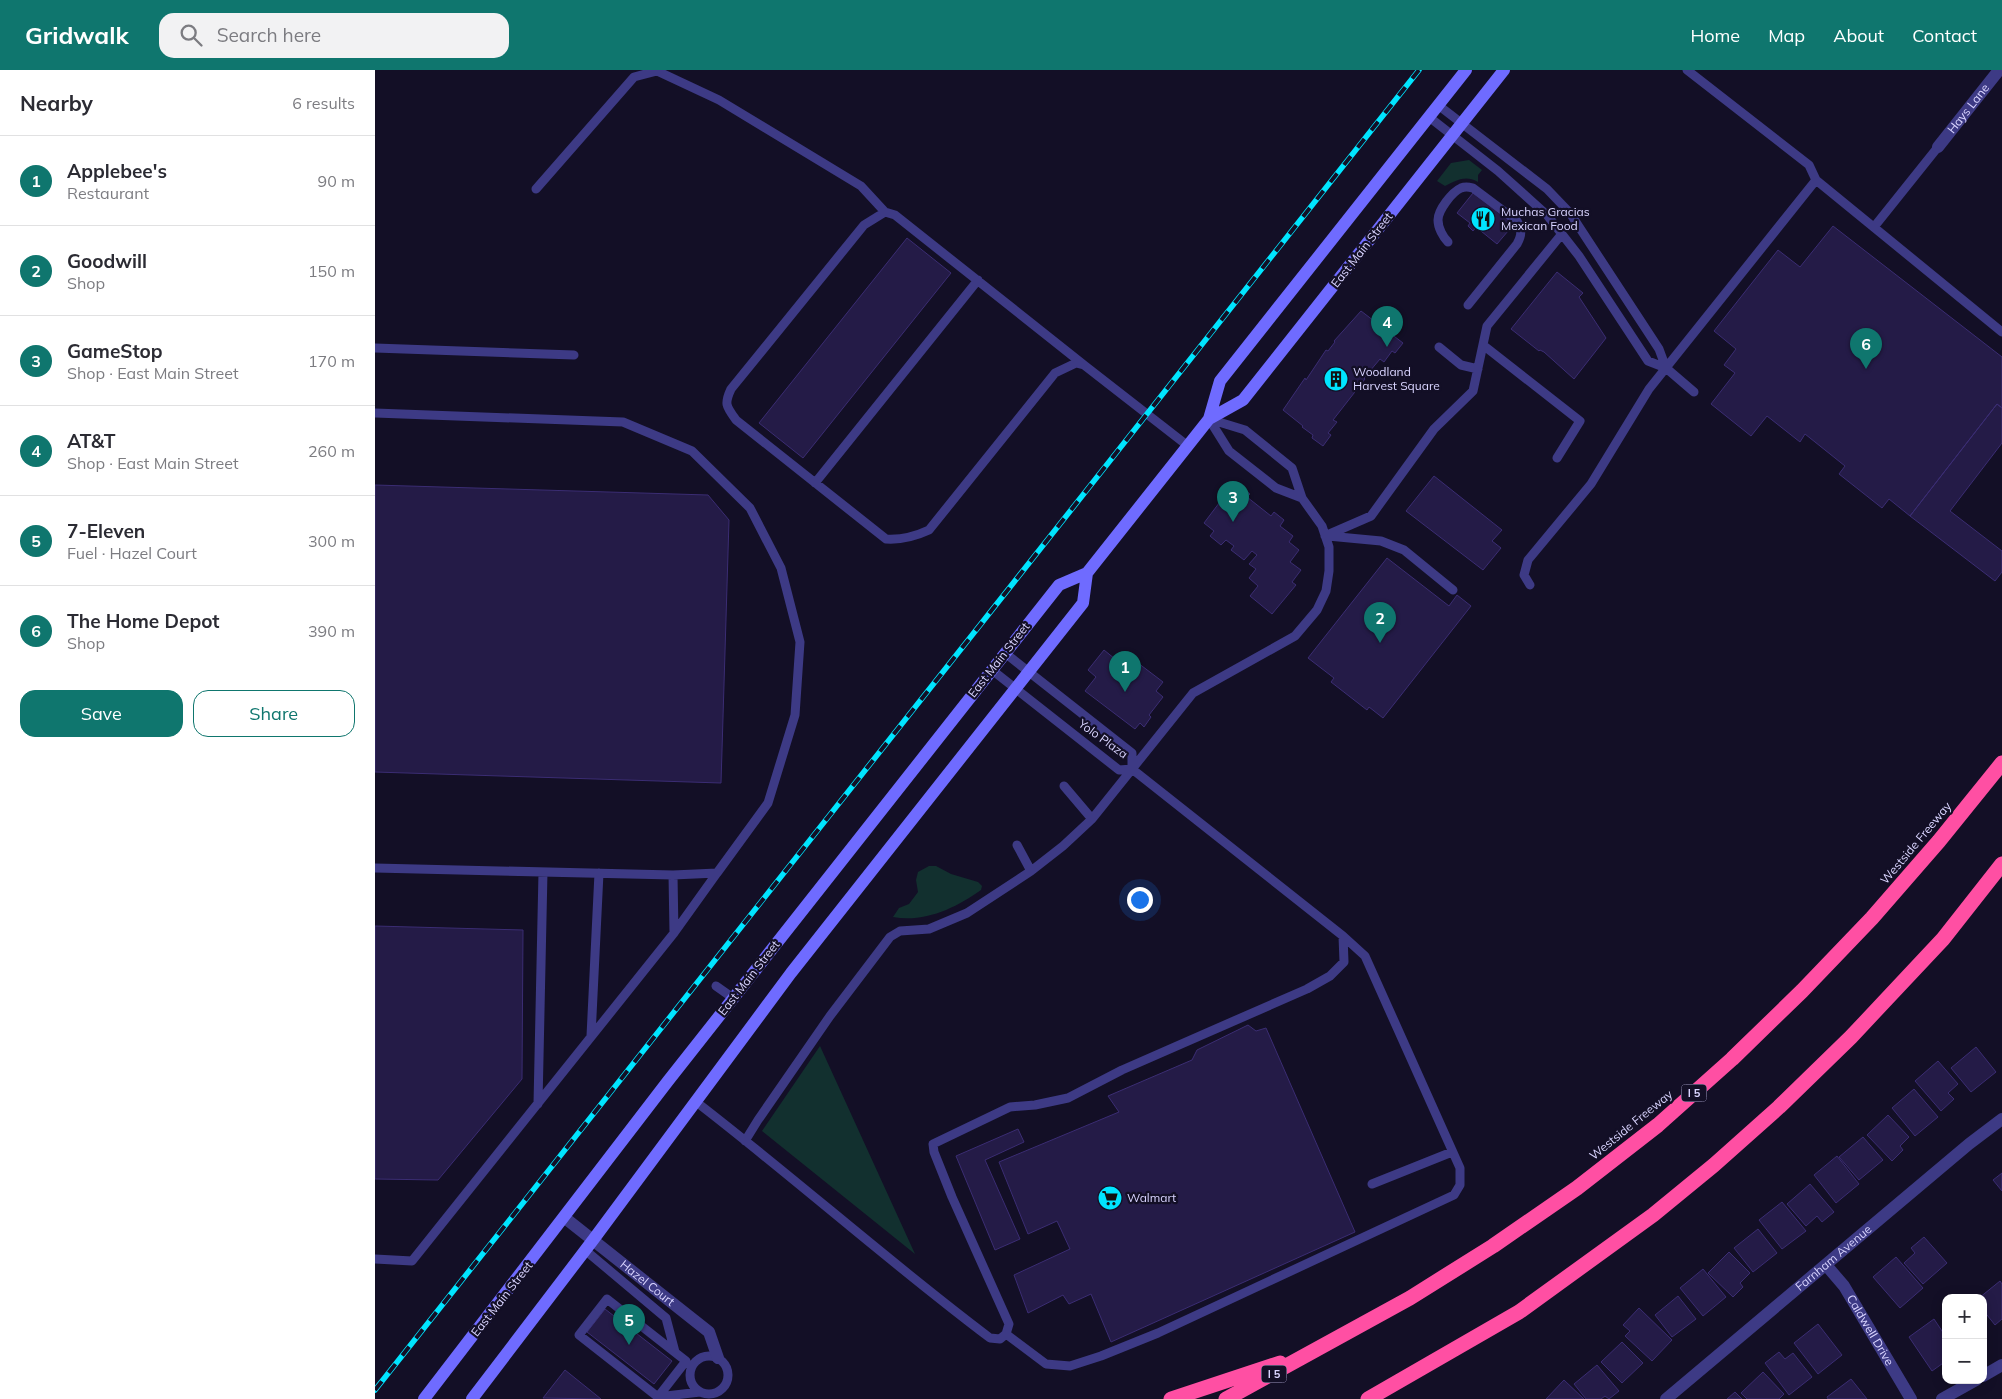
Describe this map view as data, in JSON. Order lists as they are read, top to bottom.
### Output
{
  "streets": {
    "highway": ["Westside Freeway", "I 5"],
    "main road": ["East Main Street"],
    "street": [
      "Hays Lane",
      "Farnham Avenue",
      "Hazel Court",
      "Caldwell Drive"
    ],
    "lane": ["Yolo Plaza"]
  },
  "crossings": [
    ["East Main Street", "Yolo Plaza"],
    ["East Main Street", "Hazel Court"],
    ["Farnham Avenue", "Caldwell Drive"]
  ],
  "places": {
    "restaurant": ["Muchas Gracias Mexican Food"],
    "building": ["Woodland Harvest Square"],
    "supermarket": ["Walmart"]
  },
  "page": {
    "header": "Gridwalk",
    "search": "Search here",
    "nav": [
      "Home",
      "Map",
      "About",
      "Contact"
    ],
    "heading": ["Nearby", "6 results"],
    "list": [
      {
        "mark": "1",
        "name": "Applebee's",
        "note": "Restaurant",
        "value": "90 m"
      },
      {
        "mark": "2",
        "name": "Goodwill",
        "note": "Shop",
        "value": "150 m"
      },
      {
        "mark": "3",
        "name": "GameStop",
        "note": "Shop · East Main Street",
        "value": "170 m"
      },
      {
        "mark": "4",
        "name": "AT&T",
        "note": "Shop · East Main Street",
        "value": "260 m"
      },
      {
        "mark": "5",
        "name": "7-Eleven",
        "note": "Fuel · Hazel Court",
        "value": "300 m"
      },
      {
        "mark": "6",
        "name": "The Home Depot",
        "note": "Shop",
        "value": "390 m"
      }
    ],
    "pins": [
      "4",
      "6",
      "3",
      "2",
      "1",
      "5"
    ],
    "buttons": ["Save", "Share"],
    "map_buttons": ["+", "−"]
  }
}
